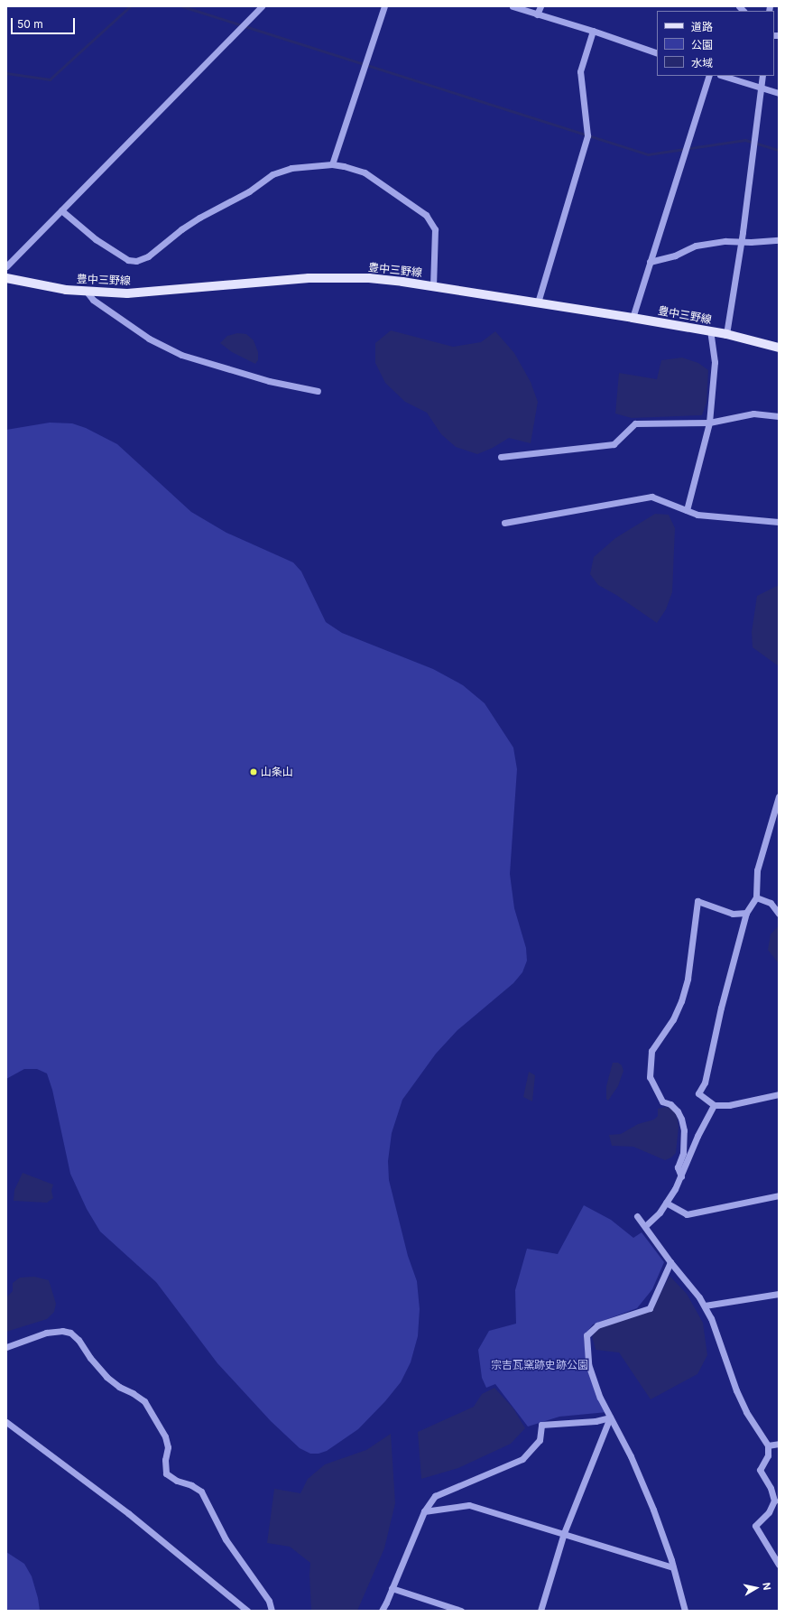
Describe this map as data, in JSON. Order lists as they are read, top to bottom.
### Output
{
  "streets": {
    "main road": ["豊中三野線"]
  },
  "parks": ["宗吉瓦窯跡史跡公園"],
  "places": ["山条山"],
  "legend": ["道路", "公園", "水域"],
  "scale_bar": "50 m",
  "north": "right"
}
